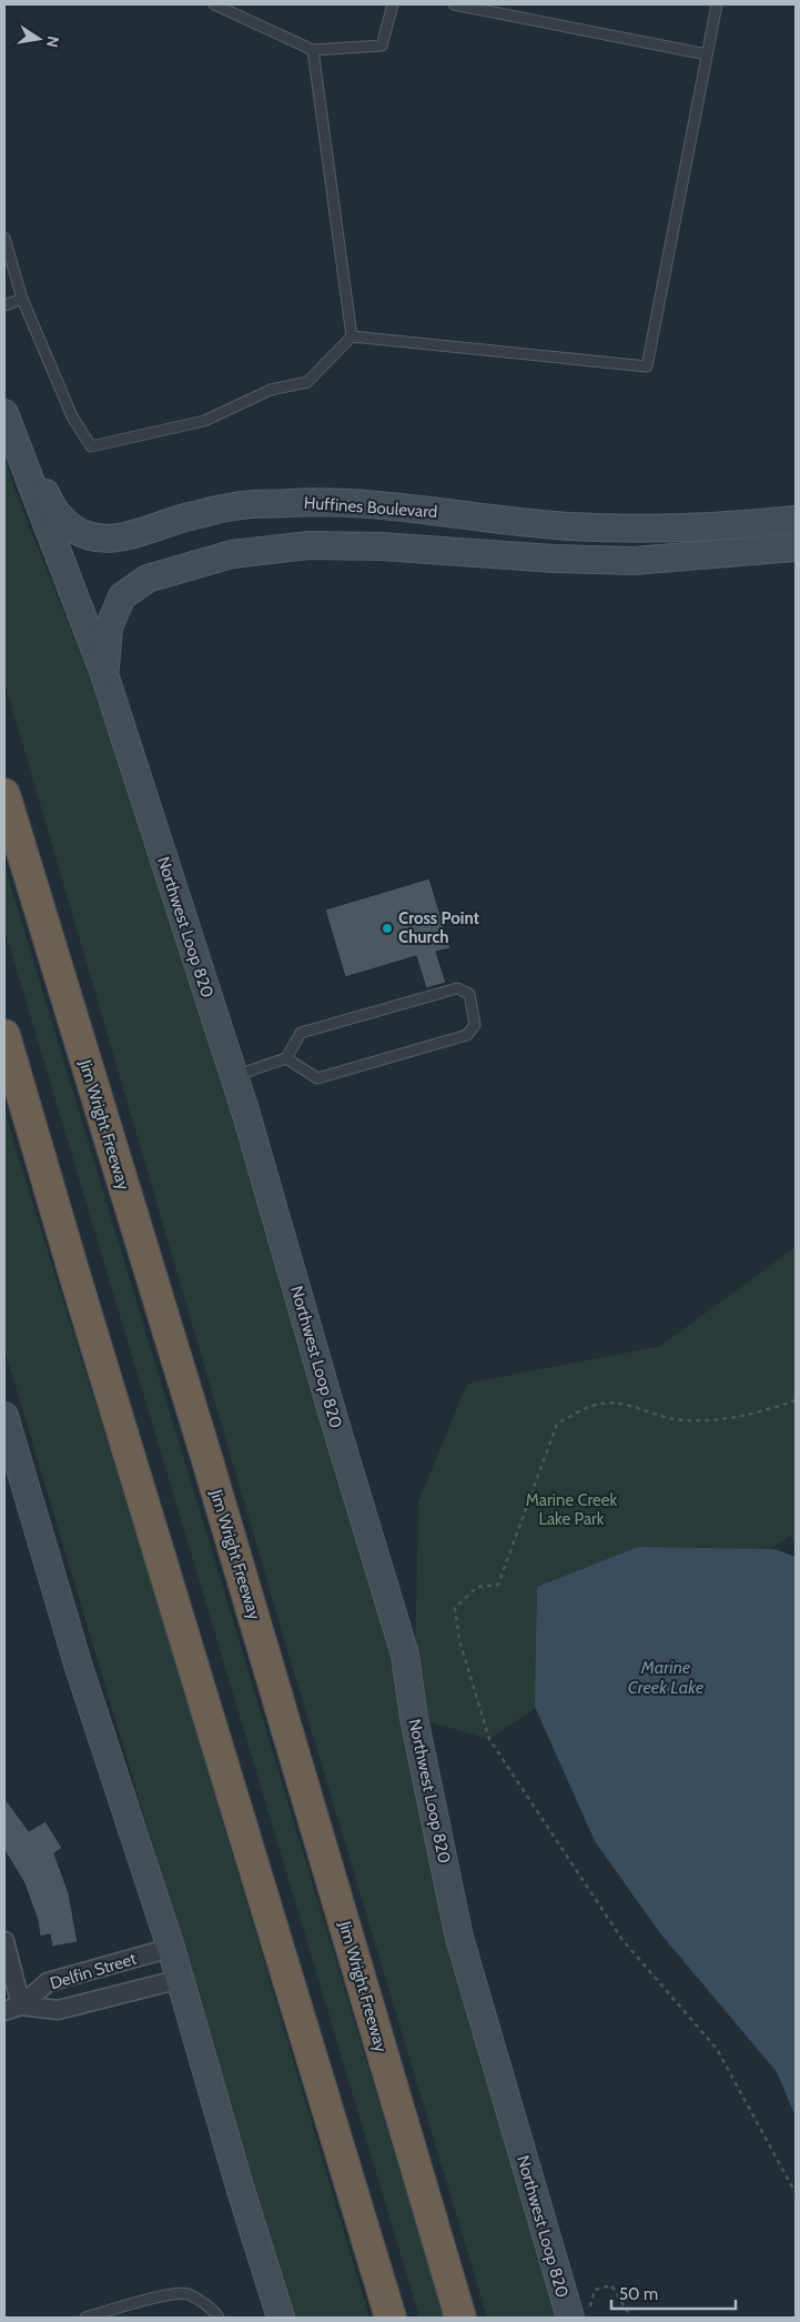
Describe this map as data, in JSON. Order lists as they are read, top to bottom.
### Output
{
  "streets": {
    "highway": ["Jim Wright Freeway"],
    "main road": ["Huffines Boulevard", "Northwest Loop 820"],
    "street": ["Delfin Street"]
  },
  "crossings": [
    ["Huffines Boulevard", "Northwest Loop 820"]
  ],
  "water": ["Marine Creek Lake"],
  "parks": ["Marine Creek Lake Park"],
  "places": ["Cross Point Church"],
  "scale_bar": "50 m",
  "north": "right"
}
